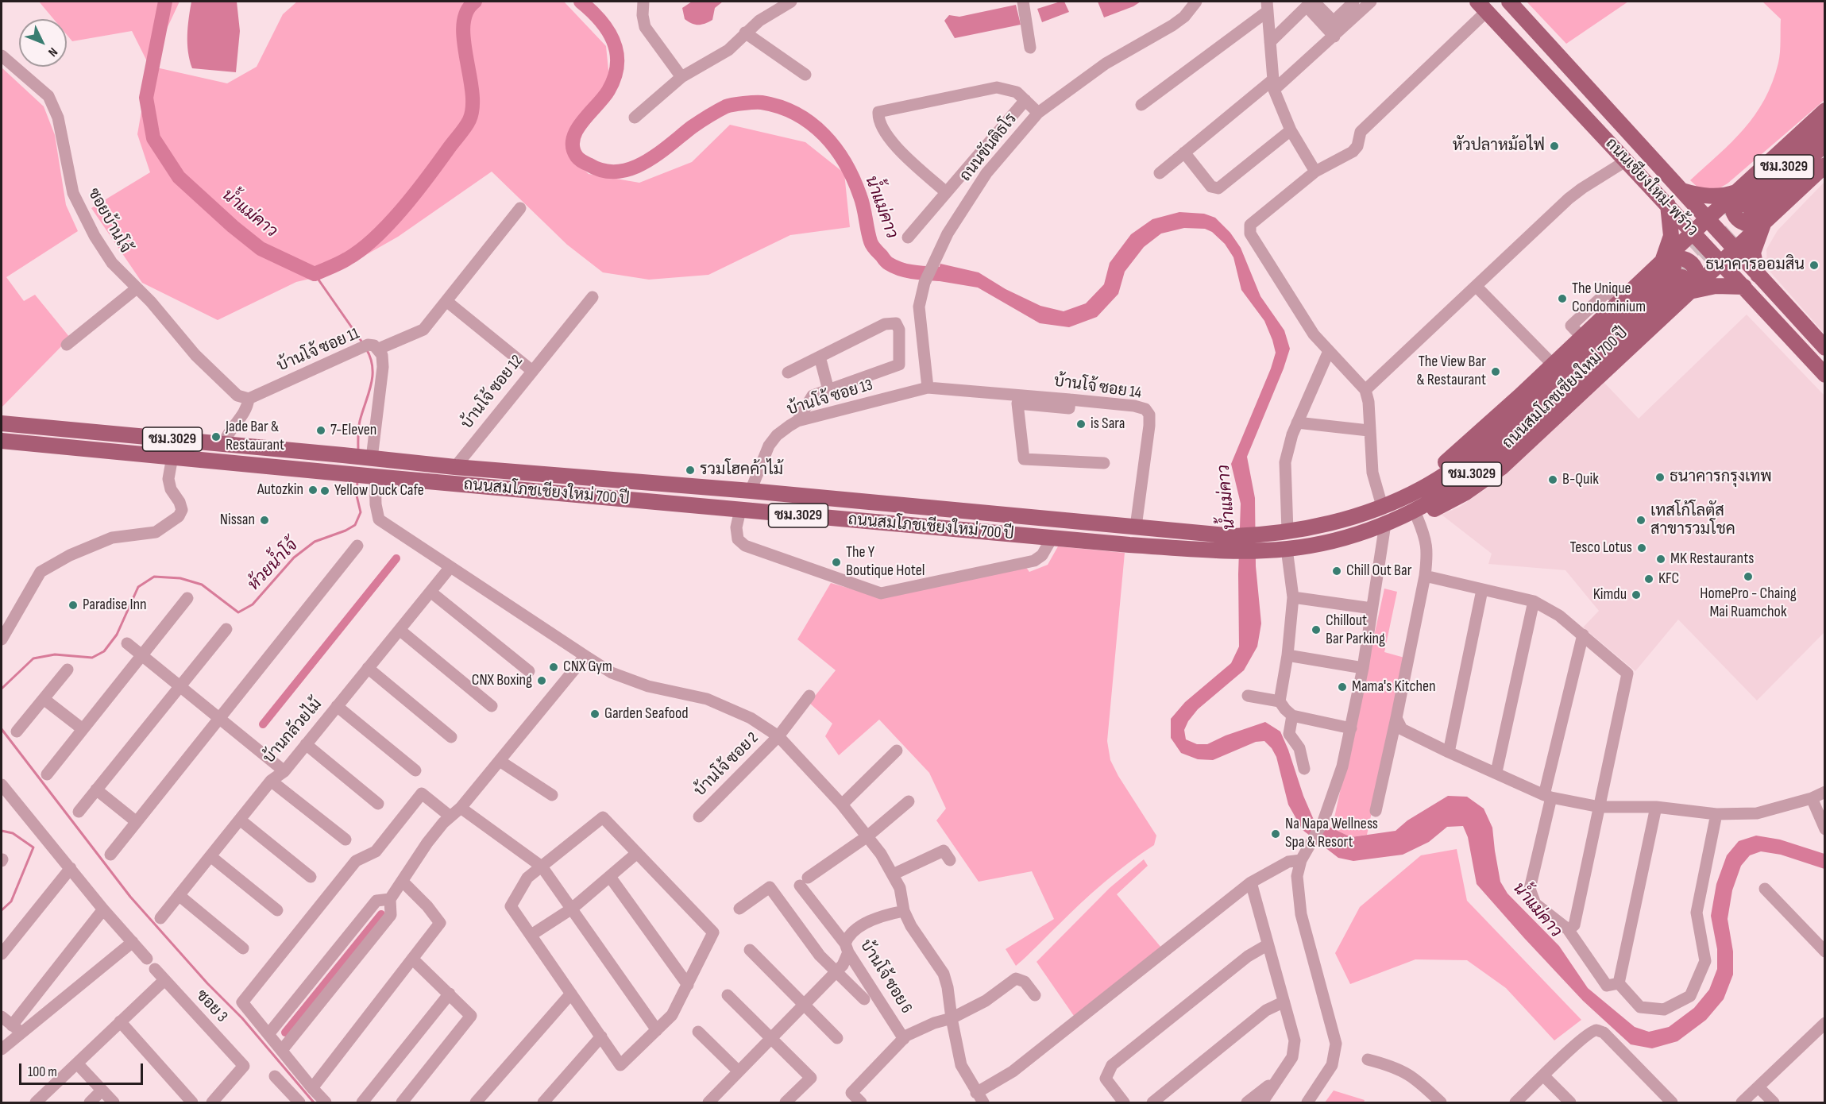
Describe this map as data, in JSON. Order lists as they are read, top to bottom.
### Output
{
  "streets": {
    "main road": ["ชม.3029", "ถนนเชียงใหม่-พร้าว", "ถนนสมโภชเชียงใหม่ 700 ปี"],
    "street": [
      "ถนนขันติธโร",
      "ซอยบ้านโจ้",
      "บ้านโจ้ ซอย 11",
      "บ้านโจ้ ซอย 14",
      "บ้านโจ้ ซอย 12",
      "บ้านโจ้ ซอย 13",
      "บ้านกล้วยไม้",
      "บ้านโจ้ ซอย 2",
      "บ้านโจ้ ซอย 6",
      "ซอย 3"
    ]
  },
  "crossings": [
    ["ถนนขันติธโร", "บ้านโจ้ ซอย 14"],
    ["ถนนขันติธโร", "บ้านโจ้ ซอย 13"],
    ["ซอยบ้านโจ้", "บ้านโจ้ ซอย 11"],
    ["บ้านโจ้ ซอย 11", "ถนนสมโภชเชียงใหม่ 700 ปี"],
    ["บ้านโจ้ ซอย 14", "ถนนสมโภชเชียงใหม่ 700 ปี"],
    ["บ้านโจ้ ซอย 14", "บ้านโจ้ ซอย 13"],
    ["ถนนสมโภชเชียงใหม่ 700 ปี", "บ้านโจ้ ซอย 12"],
    ["ถนนสมโภชเชียงใหม่ 700 ปี", "บ้านโจ้ ซอย 13"]
  ],
  "water": ["น้ำแม่คาว", "ห้วยน้ำโจ้"],
  "places": [
    "หัวปลาหม้อไฟ",
    "ธนาคารออมสิน",
    "The Unique Condominium",
    "The View Bar & Restaurant",
    "is Sara",
    "7-Eleven",
    "Jade Bar & Restaurant",
    "รวมโฮคค้าไม้",
    "ธนาคารกรุงเทพ",
    "B-Quik",
    "Autozkin",
    "Yellow Duck Cafe",
    "Nissan",
    "เทสโก้โลตัส สาขารวมโชค",
    "Tesco Lotus",
    "MK Restaurants",
    "The Y Boutique Hotel",
    "Chill Out Bar",
    "HomePro - Chaing Mai Ruamchok",
    "KFC",
    "Kimdu",
    "Paradise Inn",
    "Chillout Bar Parking",
    "CNX Gym",
    "CNX Boxing",
    "Mama's Kitchen",
    "Garden Seafood",
    "Na Napa Wellness Spa & Resort"
  ],
  "scale_bar": "100 m",
  "north": "bottom right"
}
